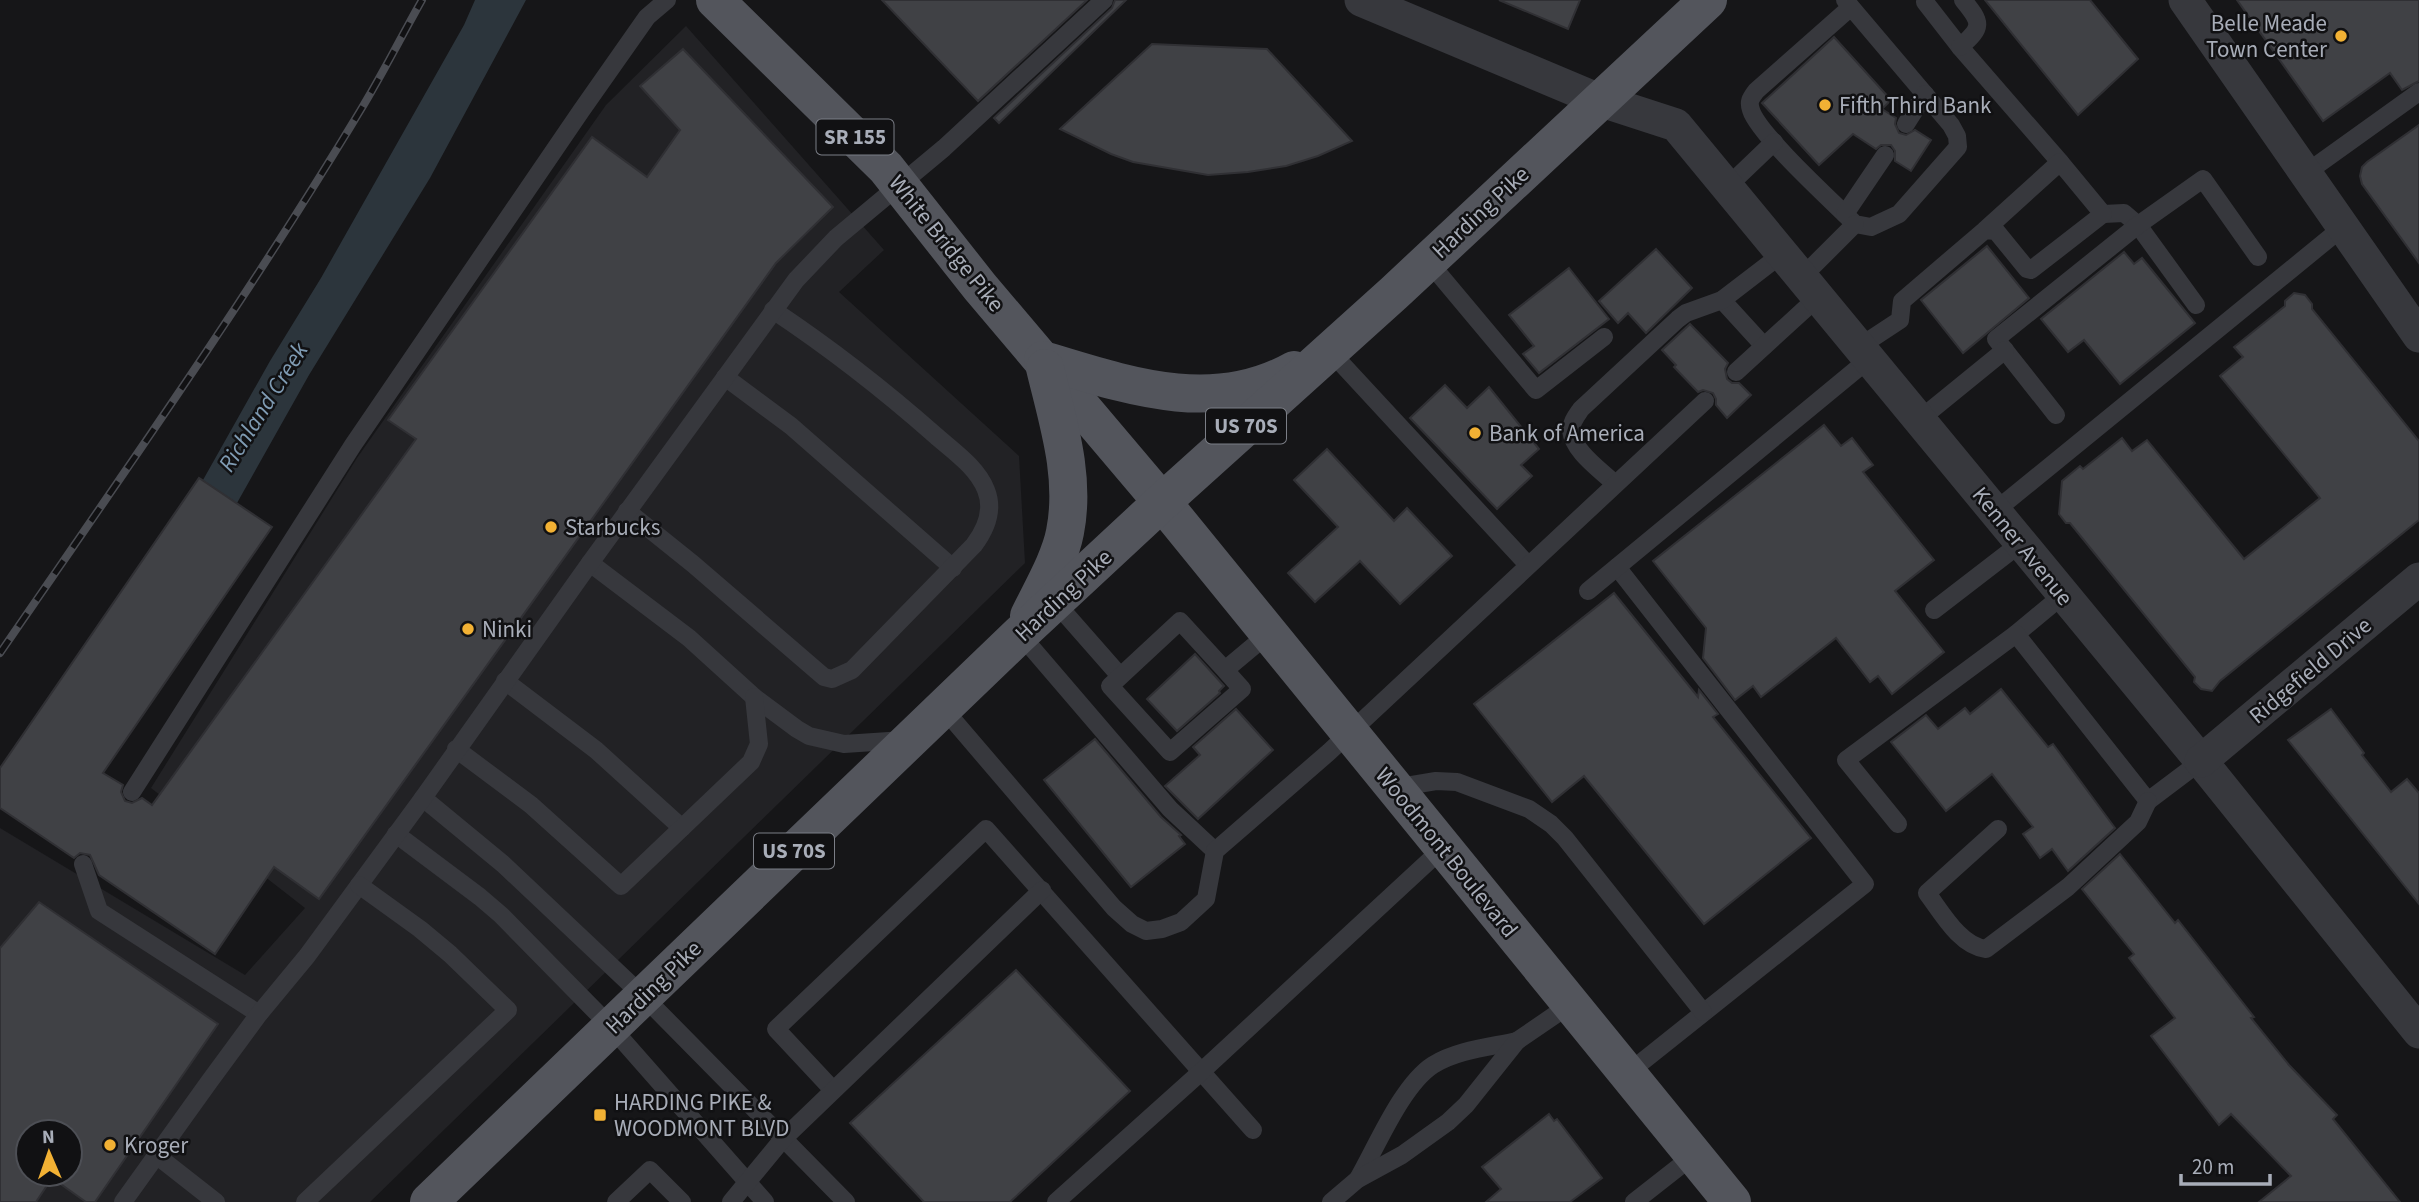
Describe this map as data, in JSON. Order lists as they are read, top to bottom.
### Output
{
  "streets": {
    "main road": [
      "SR 155",
      "Harding Pike",
      "White Bridge Pike",
      "US 70S",
      "Woodmont Boulevard"
    ],
    "street": ["Kenner Avenue", "Ridgefield Drive"]
  },
  "crossings": [
    ["Harding Pike", "White Bridge Pike"],
    ["Harding Pike", "Kenner Avenue"],
    ["Harding Pike", "Woodmont Boulevard"],
    ["White Bridge Pike", "Woodmont Boulevard"],
    ["Kenner Avenue", "Ridgefield Drive"]
  ],
  "water": ["Richland Creek"],
  "places": {
    "other": [
      "Belle Meade Town Center",
      "Fifth Third Bank",
      "Bank of America",
      "Starbucks",
      "Ninki",
      "Kroger"
    ],
    "transit": ["HARDING PIKE & WOODMONT BLVD"]
  },
  "scale_bar": "20 m",
  "north": "top"
}
